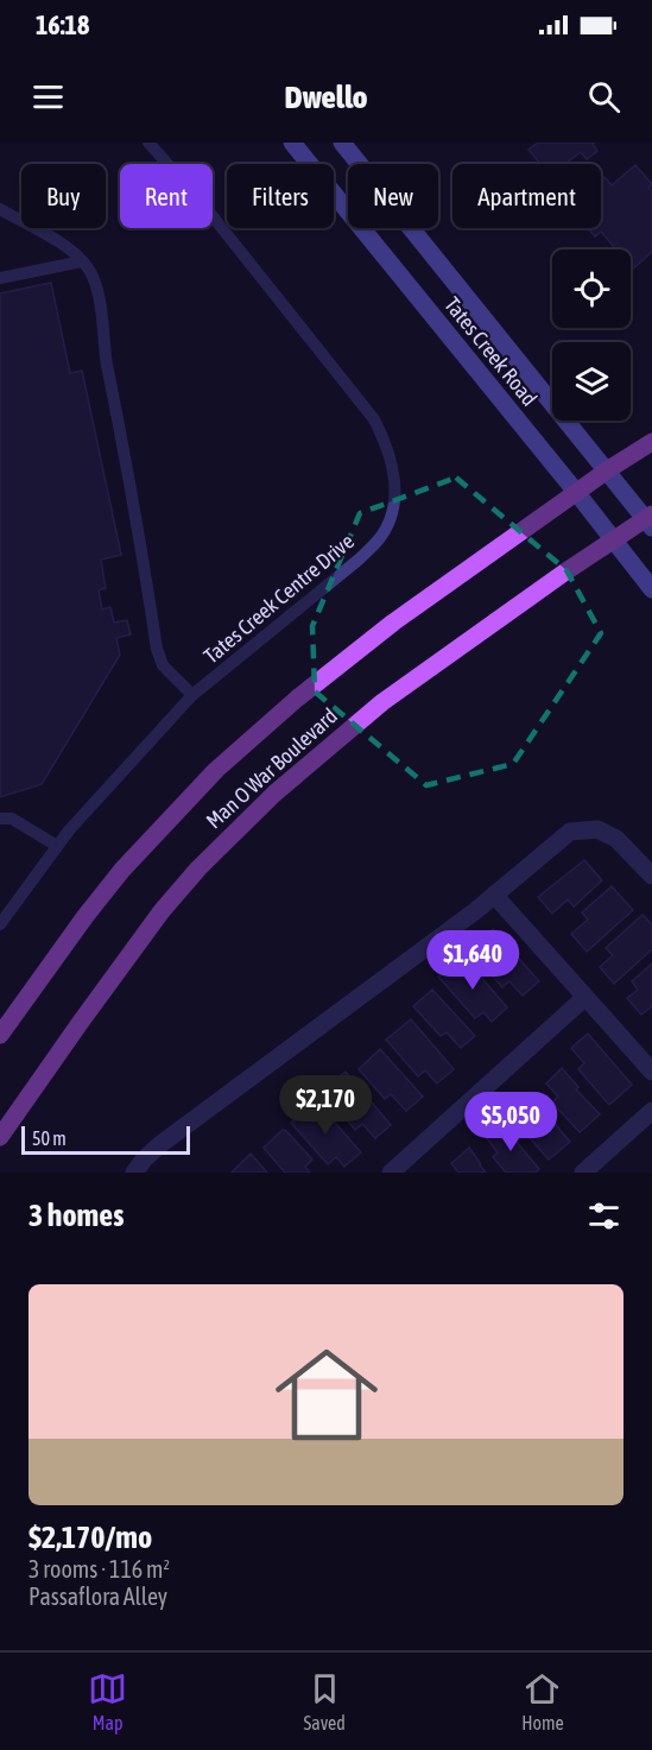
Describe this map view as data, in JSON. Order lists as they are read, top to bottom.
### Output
{
  "streets": {
    "main road": ["Tates Creek Road", "Man O War Boulevard"],
    "lane": ["Tates Creek Centre Drive"]
  },
  "crossings": [
    ["Tates Creek Road", "Man O War Boulevard"]
  ],
  "scale_bar": "50 m",
  "page": {
    "status": "16:18",
    "header": "Dwello",
    "chip": [
      "Buy",
      "Rent",
      "Filters",
      "New",
      "Apartment"
    ],
    "price": ["$1,640", "$2,170", "$5,050"],
    "scale": "50 m",
    "heading": "3 homes",
    "list": [
      {
        "name": "$2,170/mo",
        "note": "3 rooms · 116 m² · Passaflora Alley"
      }
    ],
    "tabs": ["Map", "Saved", "Home"]
  }
}
